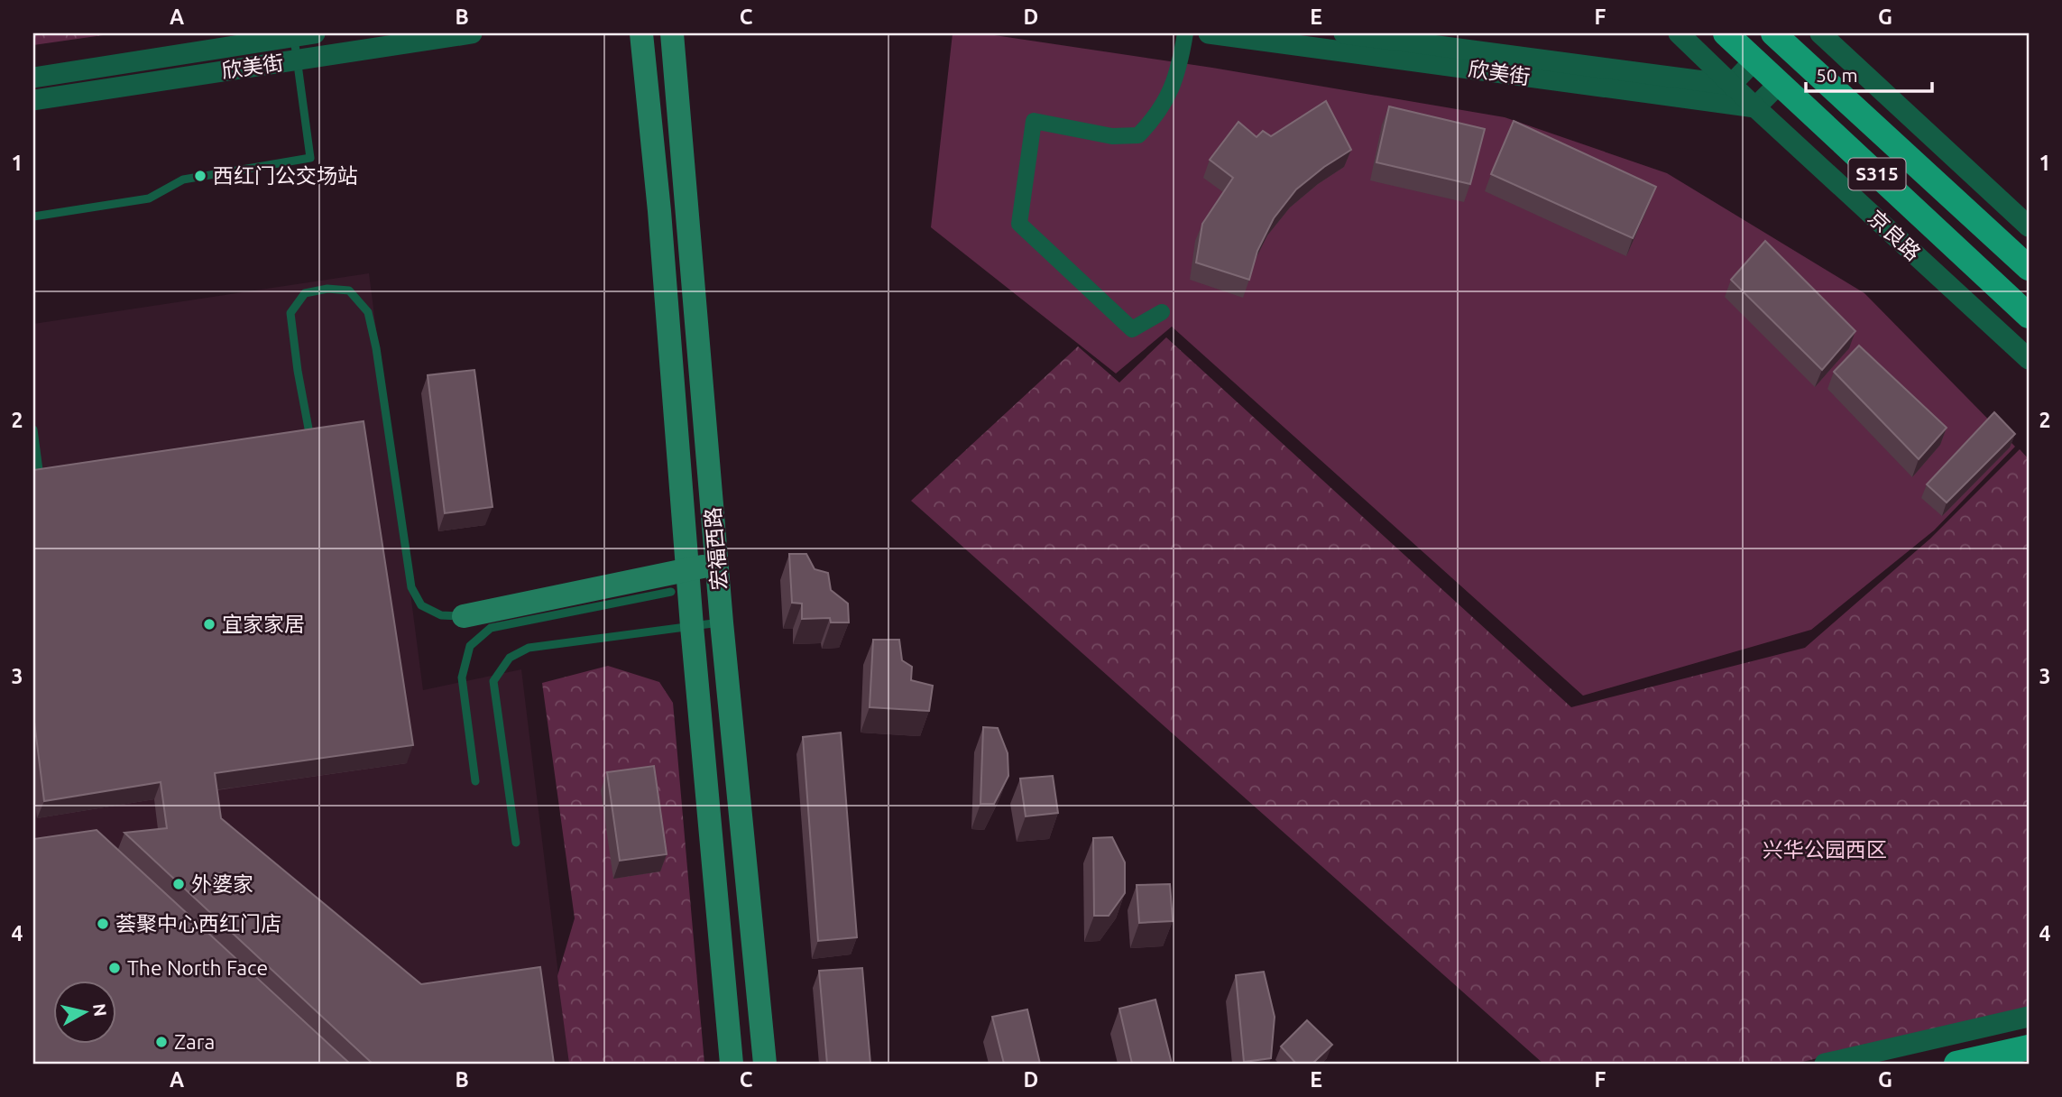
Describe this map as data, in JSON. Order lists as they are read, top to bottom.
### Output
{
  "streets": {
    "main road": ["S315", "京良路", "宏福西路"],
    "street": ["欣美街"]
  },
  "crossings": [
    ["欣美街", "京良路"]
  ],
  "parks": ["兴华公园西区"],
  "places": [
    "西红门公交场站",
    "宜家家居",
    "外婆家",
    "荟聚中心西红门店",
    "The North Face",
    "Zara"
  ],
  "scale_bar": "50 m",
  "north": "right",
  "grid": {
    "columns": [
      "A",
      "B",
      "C",
      "D",
      "E",
      "F",
      "G"
    ],
    "rows": [
      "1",
      "2",
      "3",
      "4"
    ]
  }
}
